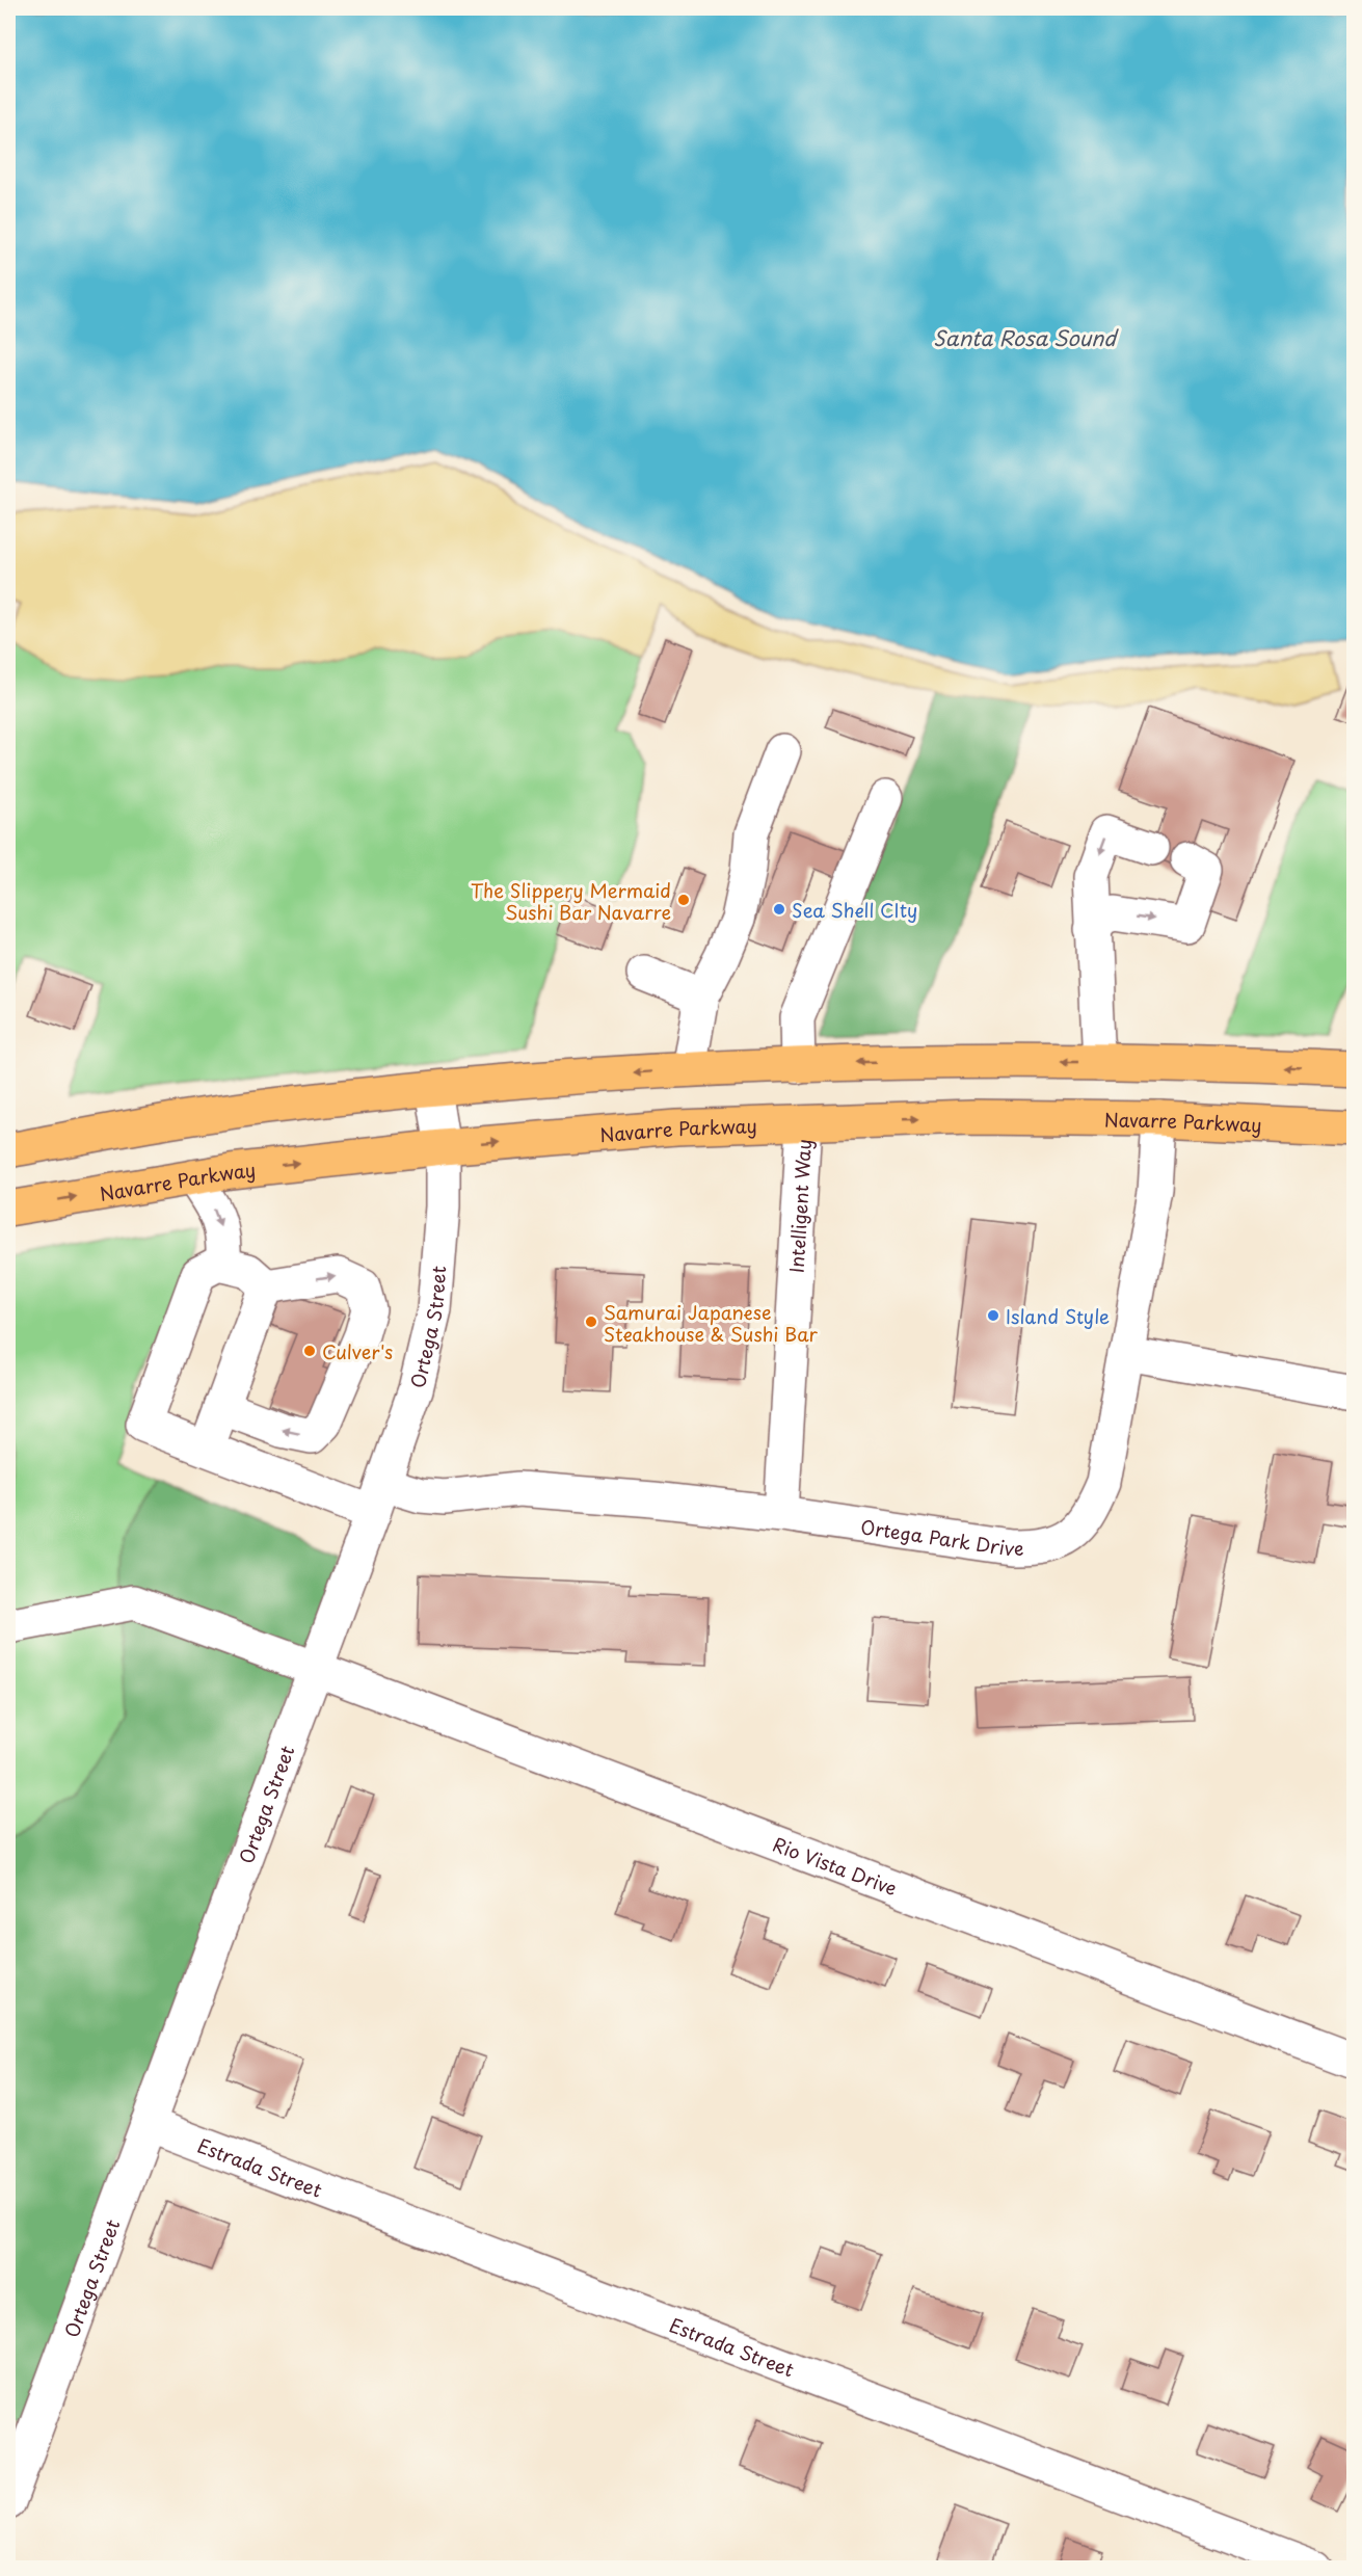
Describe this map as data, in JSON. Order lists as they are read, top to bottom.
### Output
{
  "streets": {
    "highway": ["Navarre Parkway"],
    "street": [
      "Intelligent Way",
      "Ortega Street",
      "Ortega Park Drive",
      "Rio Vista Drive",
      "Estrada Street"
    ]
  },
  "crossings": [
    ["Navarre Parkway", "Intelligent Way"],
    ["Navarre Parkway", "Ortega Street"],
    ["Navarre Parkway", "Ortega Park Drive"],
    ["Intelligent Way", "Ortega Park Drive"],
    ["Ortega Street", "Ortega Park Drive"],
    ["Ortega Street", "Rio Vista Drive"],
    ["Ortega Street", "Estrada Street"]
  ],
  "water": ["Santa Rosa Sound"],
  "places": [
    "The Slippery Mermaid Sushi Bar Navarre",
    "Sea Shell CIty",
    "Island Style",
    "Samurai Japanese Steakhouse & Sushi Bar",
    "Culver's"
  ]
}
